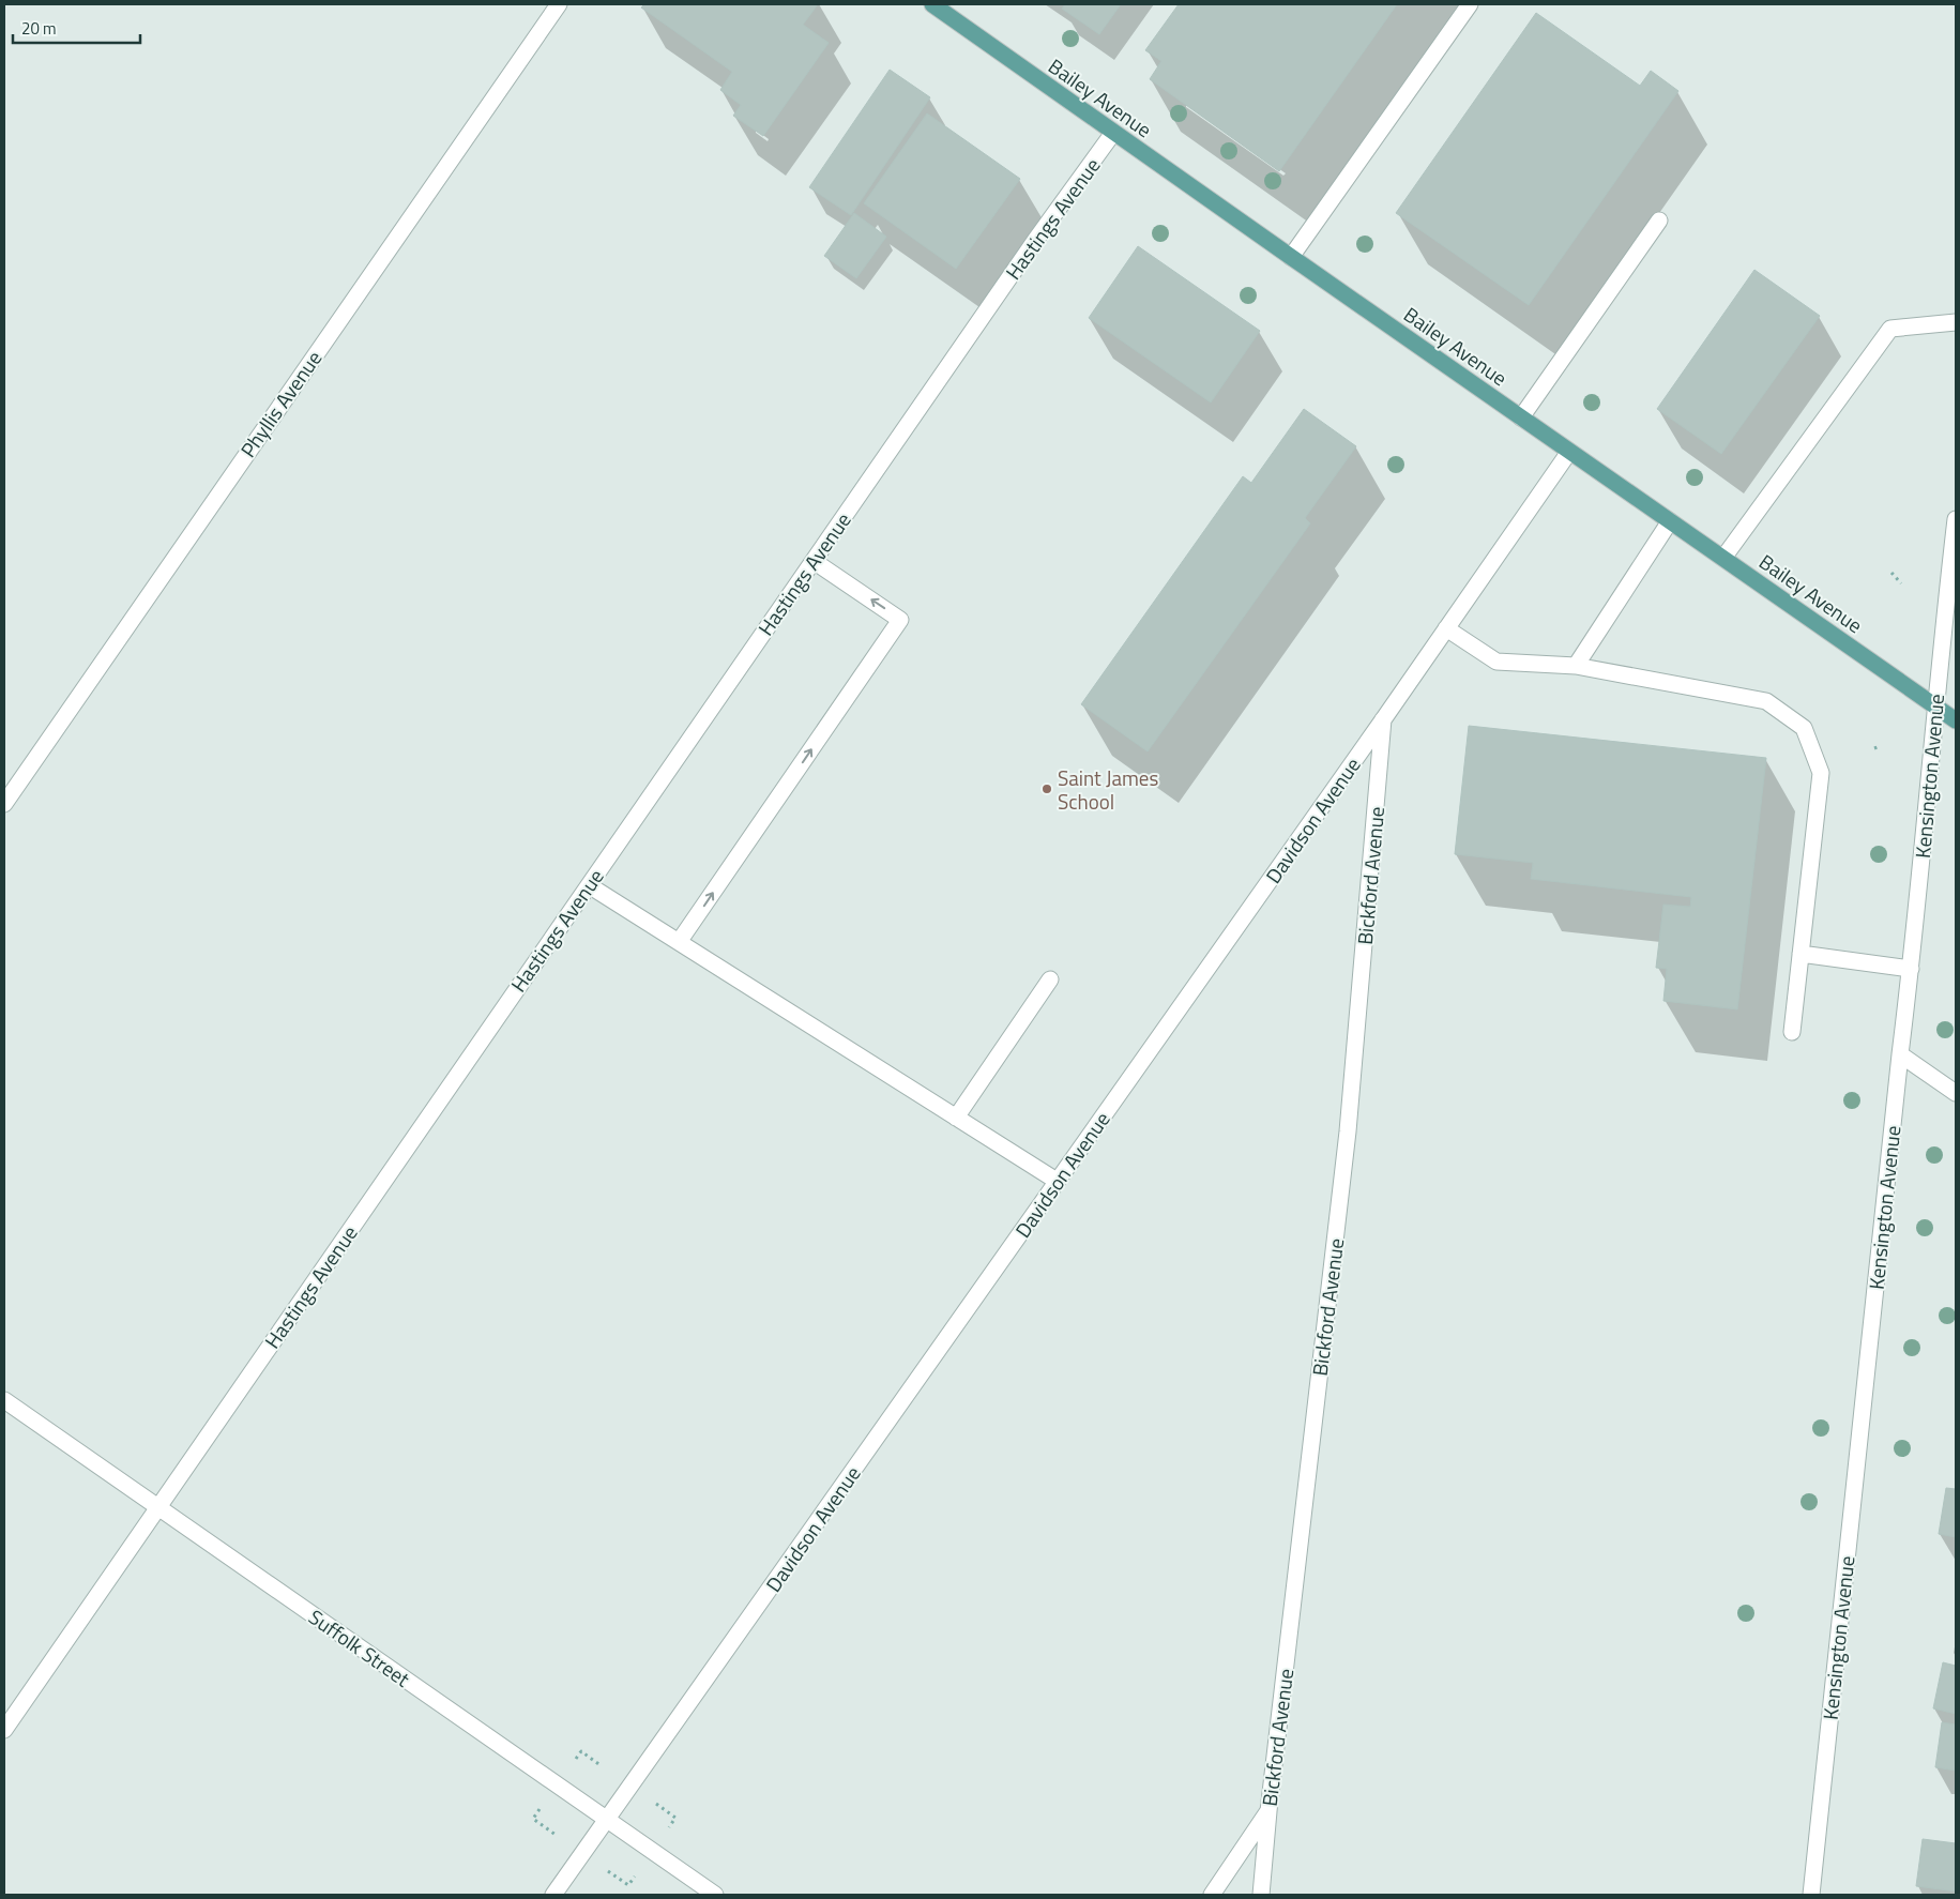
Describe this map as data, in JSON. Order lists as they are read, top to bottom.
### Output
{
  "streets": {
    "main road": ["Bailey Avenue"],
    "street": [
      "Hastings Avenue",
      "Phyllis Avenue",
      "Kensington Avenue",
      "Davidson Avenue",
      "Bickford Avenue",
      "Suffolk Street"
    ]
  },
  "crossings": [
    ["Bailey Avenue", "Hastings Avenue"],
    ["Bailey Avenue", "Kensington Avenue"],
    ["Bailey Avenue", "Davidson Avenue"],
    ["Hastings Avenue", "Suffolk Street"],
    ["Davidson Avenue", "Bickford Avenue"],
    ["Davidson Avenue", "Suffolk Street"]
  ],
  "places": ["Saint James School"],
  "scale_bar": "20 m"
}
